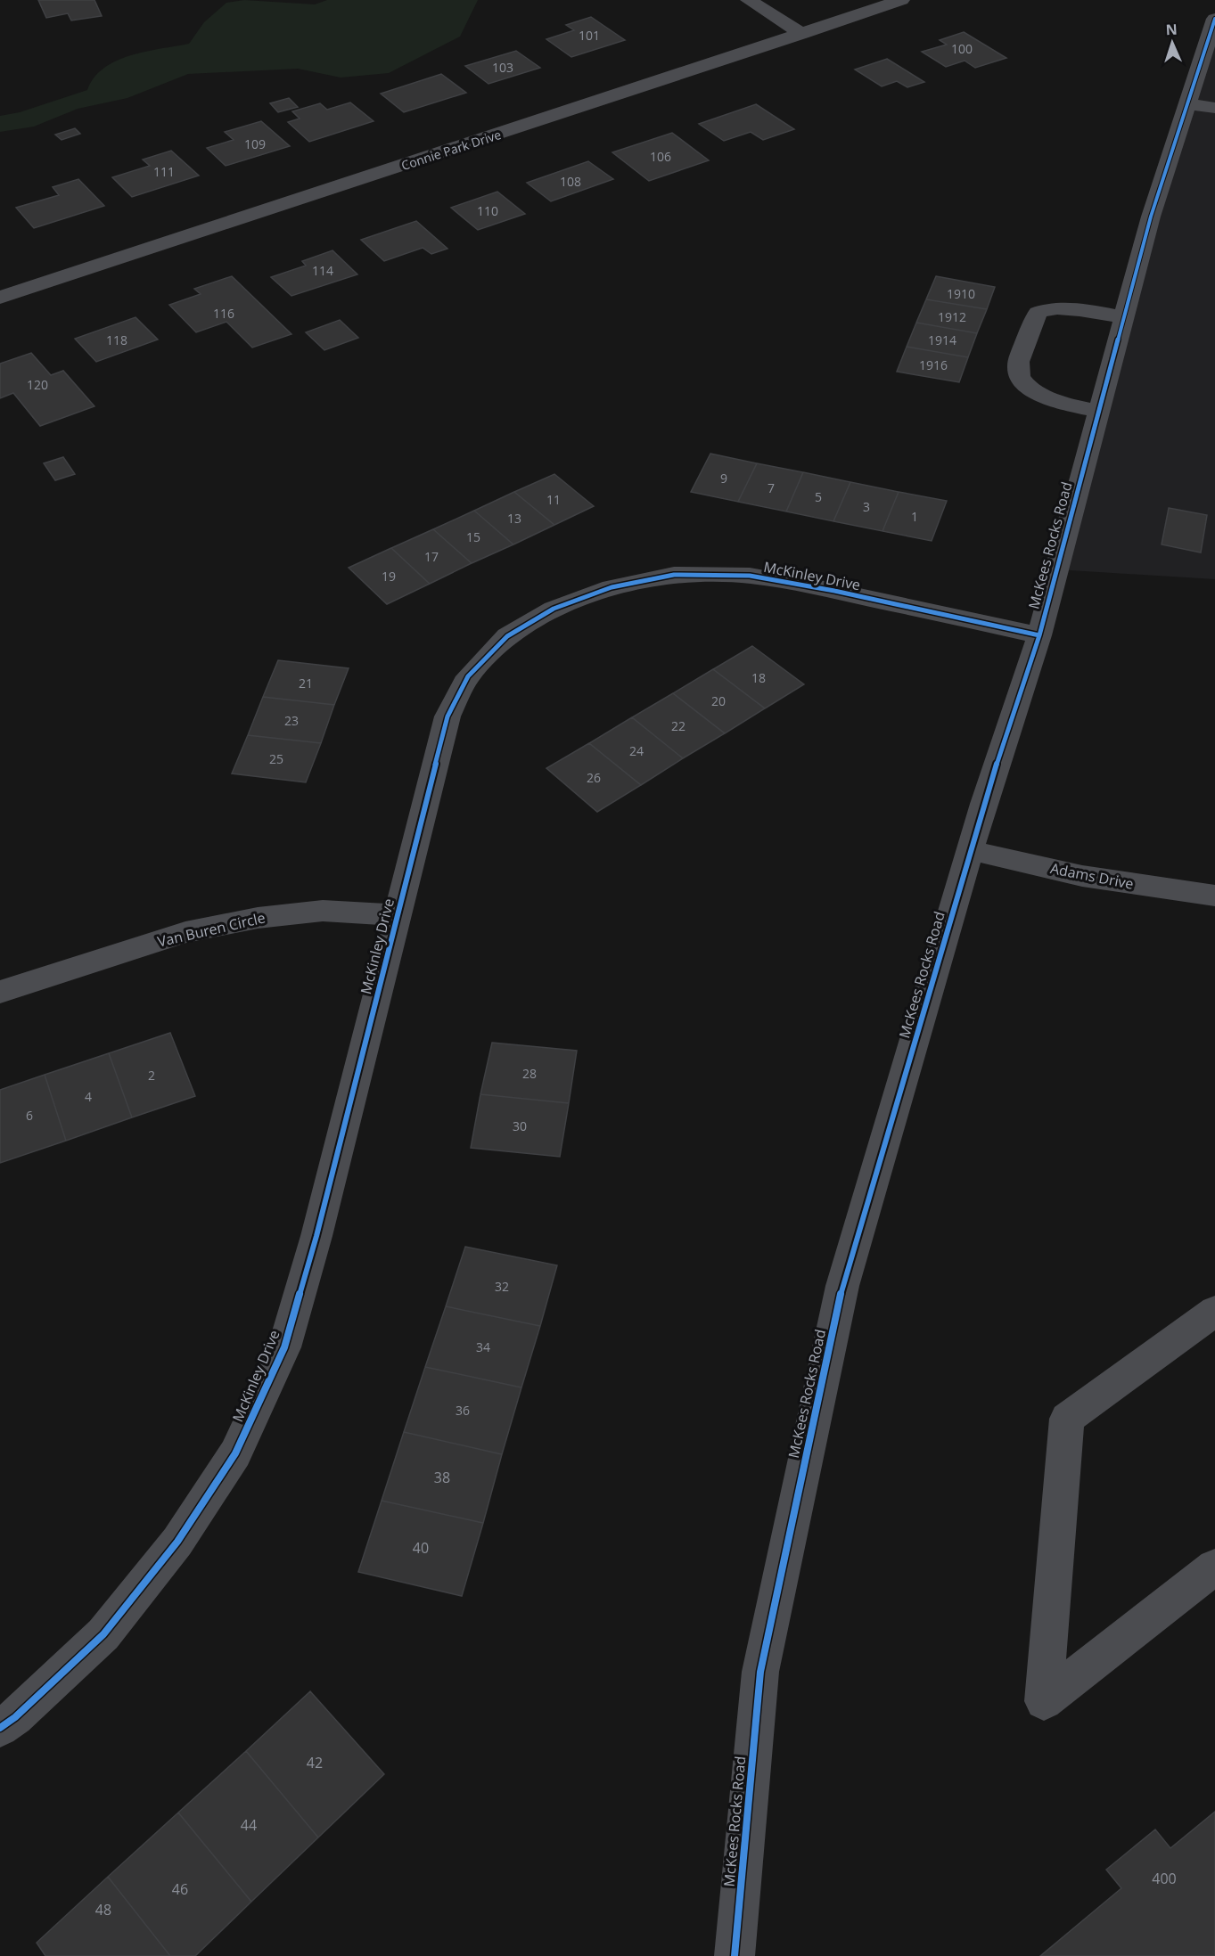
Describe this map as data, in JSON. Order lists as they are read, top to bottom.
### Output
{
  "streets": {
    "street": [
      "Connie Park Drive",
      "McKees Rocks Road",
      "McKinley Drive",
      "Adams Drive",
      "Van Buren Circle"
    ]
  },
  "crossings": [
    ["McKees Rocks Road", "McKinley Drive"],
    ["McKees Rocks Road", "Adams Drive"],
    ["McKinley Drive", "Van Buren Circle"]
  ],
  "house_numbers": [
    "101",
    "100",
    "103",
    "109",
    "106",
    "111",
    "108",
    "110",
    "114",
    "1910",
    "116",
    "1912",
    "118",
    "1914",
    "1916",
    "120",
    "9",
    "7",
    "5",
    "11",
    "3",
    "1",
    "13",
    "15",
    "17",
    "19",
    "18",
    "21",
    "20",
    "23",
    "22",
    "24",
    "25",
    "26",
    "28",
    "2",
    "4",
    "6",
    "30",
    "32",
    "34",
    "36",
    "38",
    "40",
    "42",
    "44",
    "400",
    "46",
    "48"
  ],
  "north": "top"
}
